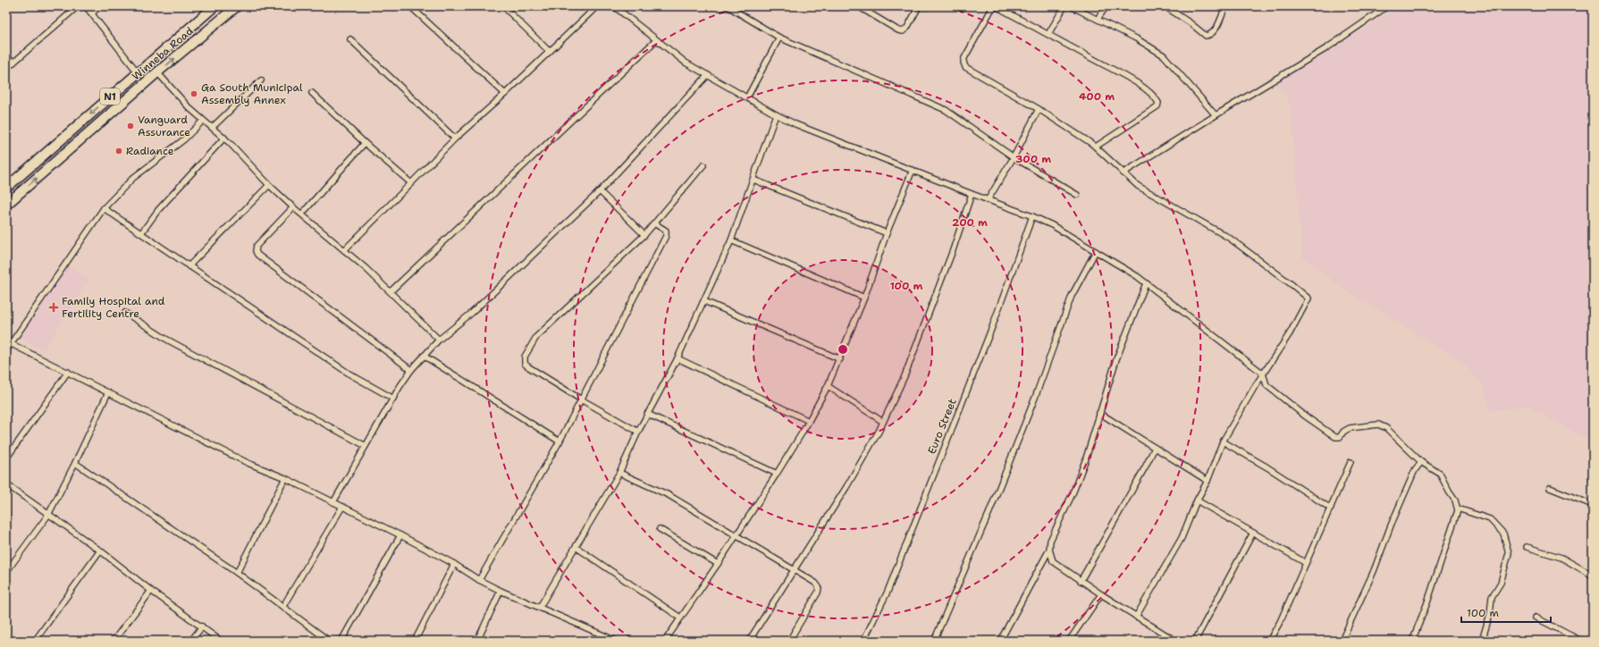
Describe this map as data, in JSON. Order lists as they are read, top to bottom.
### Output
{
  "streets": {
    "highway": ["Winneba Road", "N1"],
    "street": ["Euro Street"]
  },
  "places": {
    "other": ["Ga South Municipal Assembly Annex", "Vanguard Assurance", "Radiance"],
    "health": ["Family Hospital and Fertility Centre"]
  },
  "scale_bar": "100 m",
  "rings": [
    "400 m",
    "300 m",
    "200 m",
    "100 m"
  ]
}
